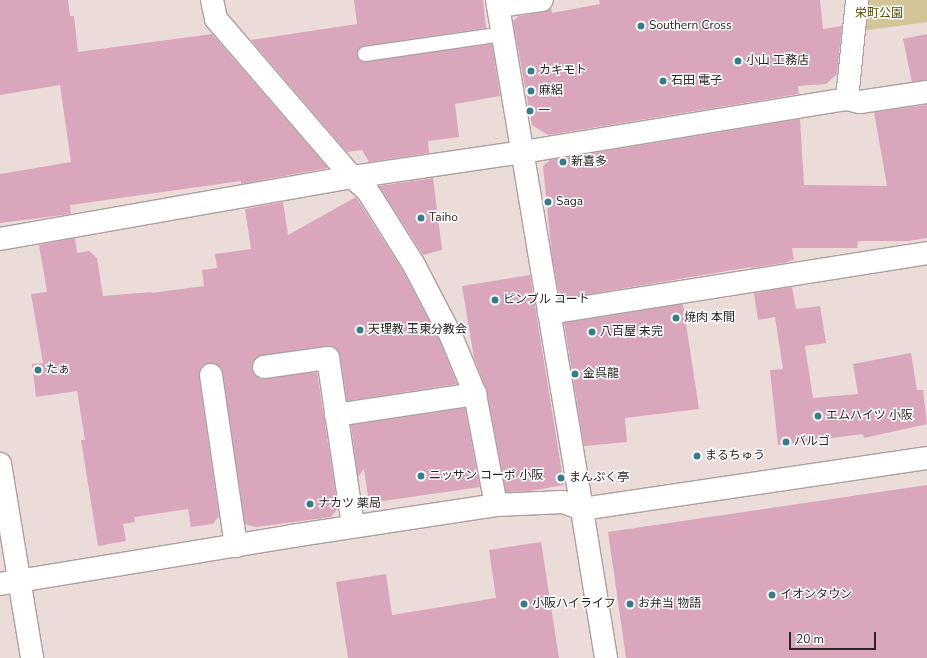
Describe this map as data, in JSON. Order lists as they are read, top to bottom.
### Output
{
  "parks": ["栄町公園"],
  "places": [
    "Southern Cross",
    "小山 工務店",
    "カキモト",
    "石田 電子",
    "麻絽",
    "一",
    "新喜多",
    "Saga",
    "Taiho",
    "ピンブル コート",
    "焼肉 本間",
    "天理教 玉東分教会",
    "八百屋 未完",
    "たぁ",
    "金呉龍",
    "エムハイツ 小阪",
    "バルゴ",
    "まるちゅう",
    "ニッサン コーポ 小阪",
    "まんぷく亭",
    "ナカツ 薬局",
    "イオンタウン",
    "小阪ハイライフ",
    "お弁当 物語"
  ],
  "scale_bar": "20 m"
}
